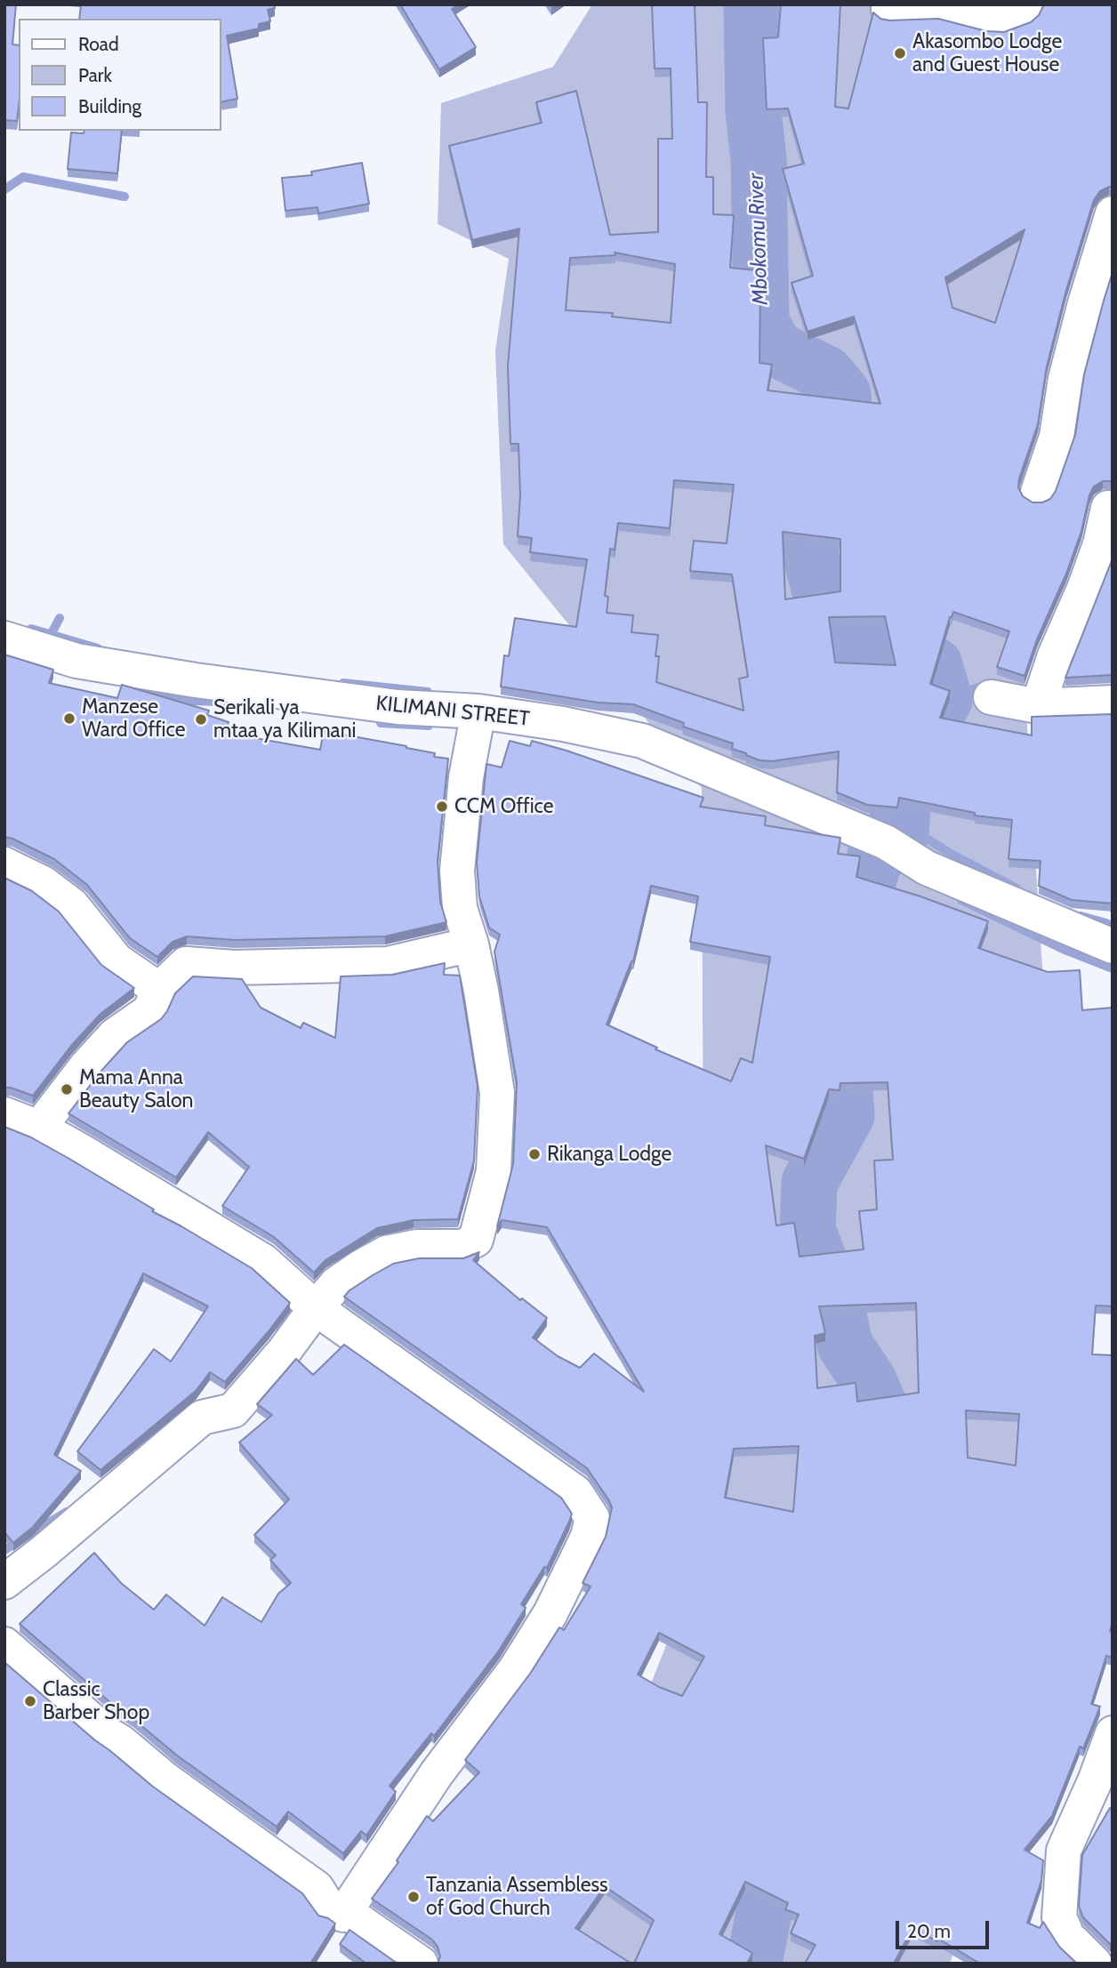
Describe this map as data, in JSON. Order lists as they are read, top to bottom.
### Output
{
  "streets": {
    "street": ["KILIMANI STREET"]
  },
  "water": ["Mbokomu River"],
  "places": [
    "Akasombo Lodge and Guest House",
    "Manzese Ward Office",
    "Serikali ya mtaa ya Kilimani",
    "CCM Office",
    "Mama Anna Beauty Salon",
    "Rikanga Lodge",
    "Classic Barber Shop",
    "Tanzania Assembless of God Church"
  ],
  "legend": ["Road", "Park", "Building"],
  "scale_bar": "20 m"
}
